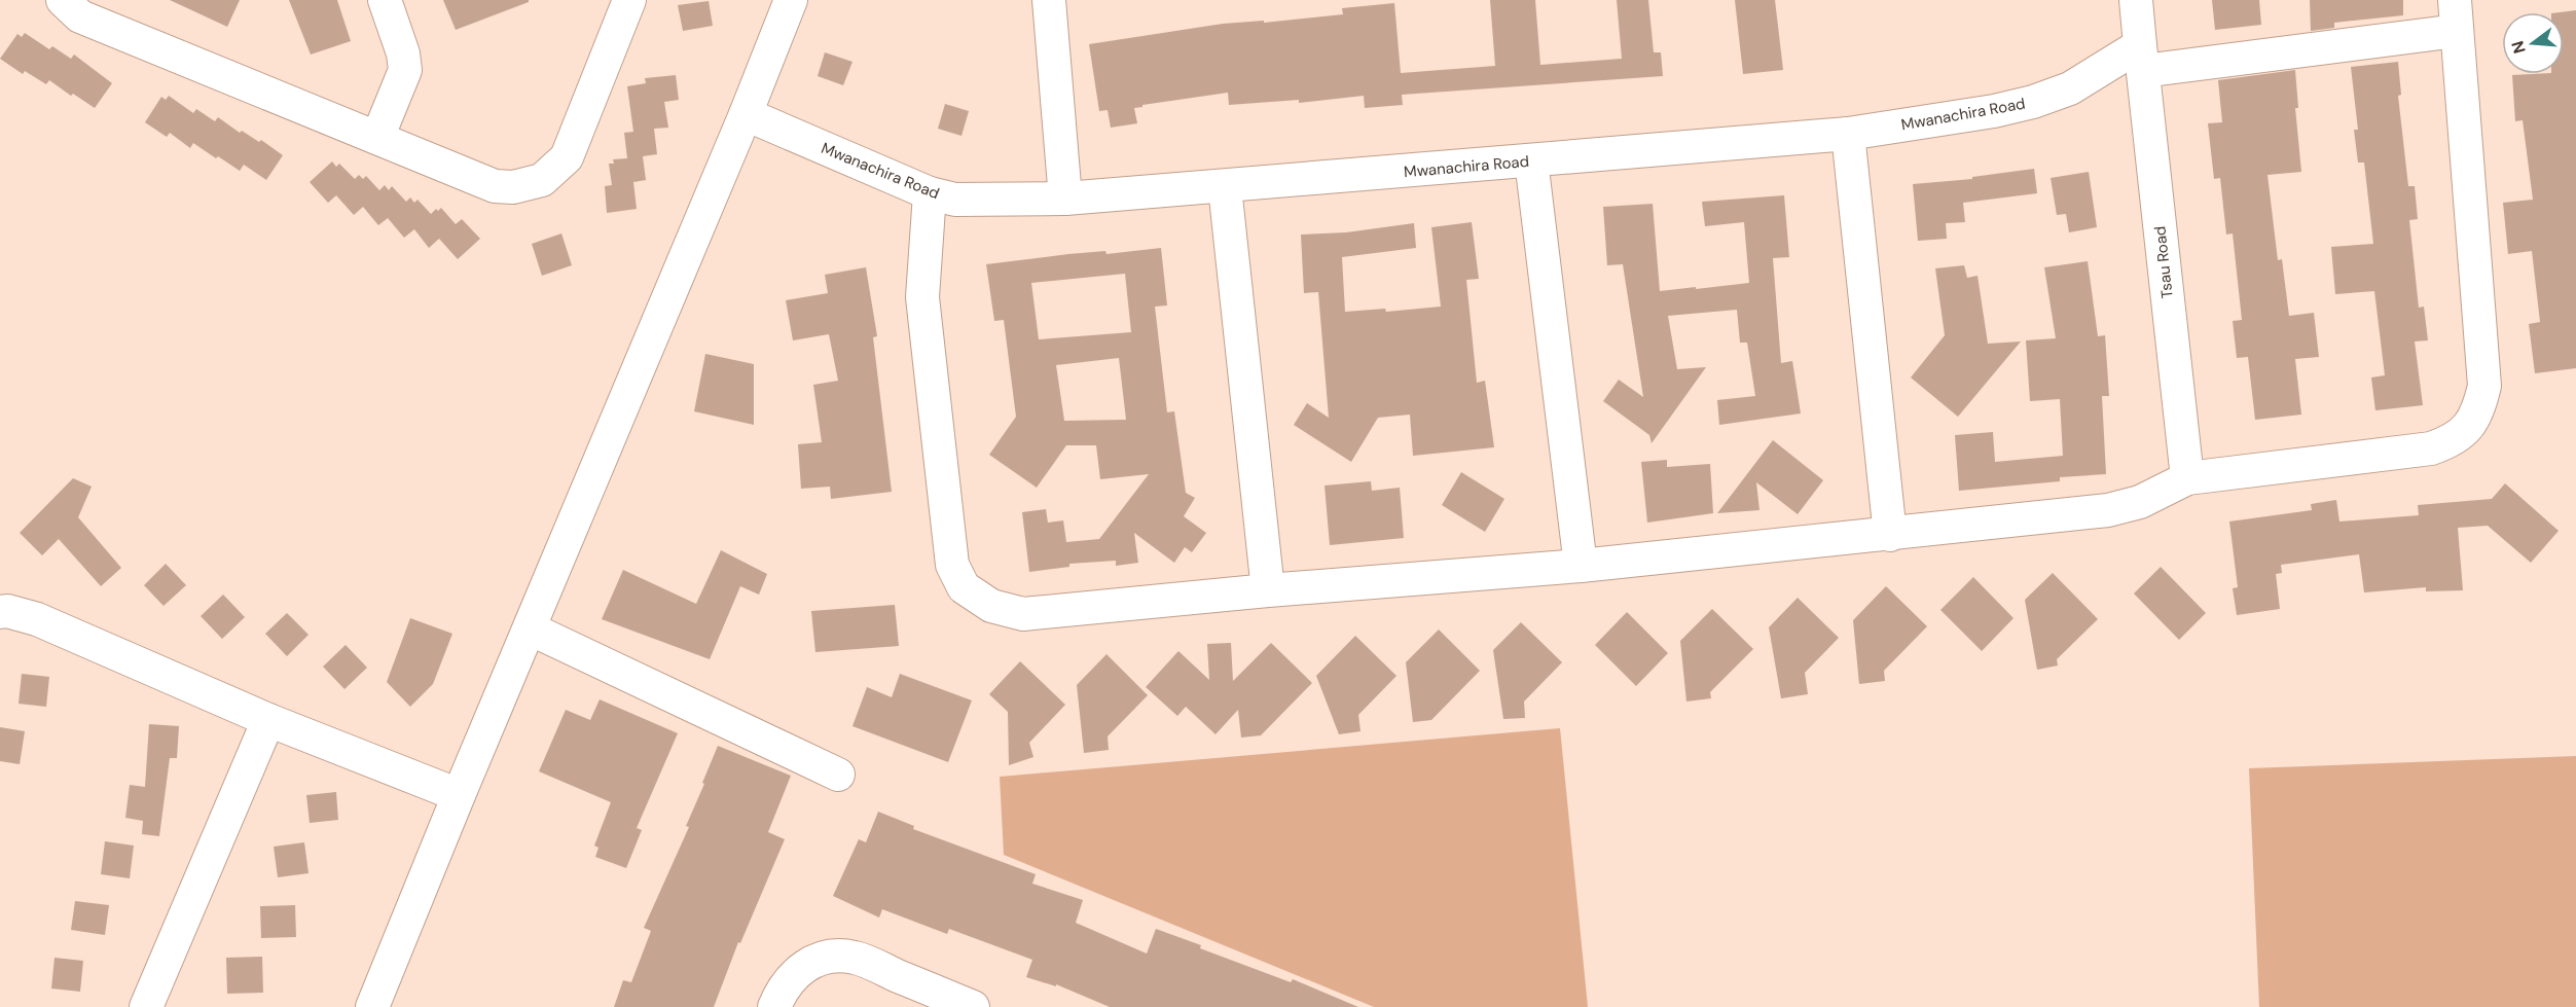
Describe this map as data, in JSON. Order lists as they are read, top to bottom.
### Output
{
  "streets": {
    "street": ["Mwanachira Road", "Tsau Road"]
  },
  "crossings": [
    ["Mwanachira Road", "Tsau Road"]
  ],
  "north": "left"
}
